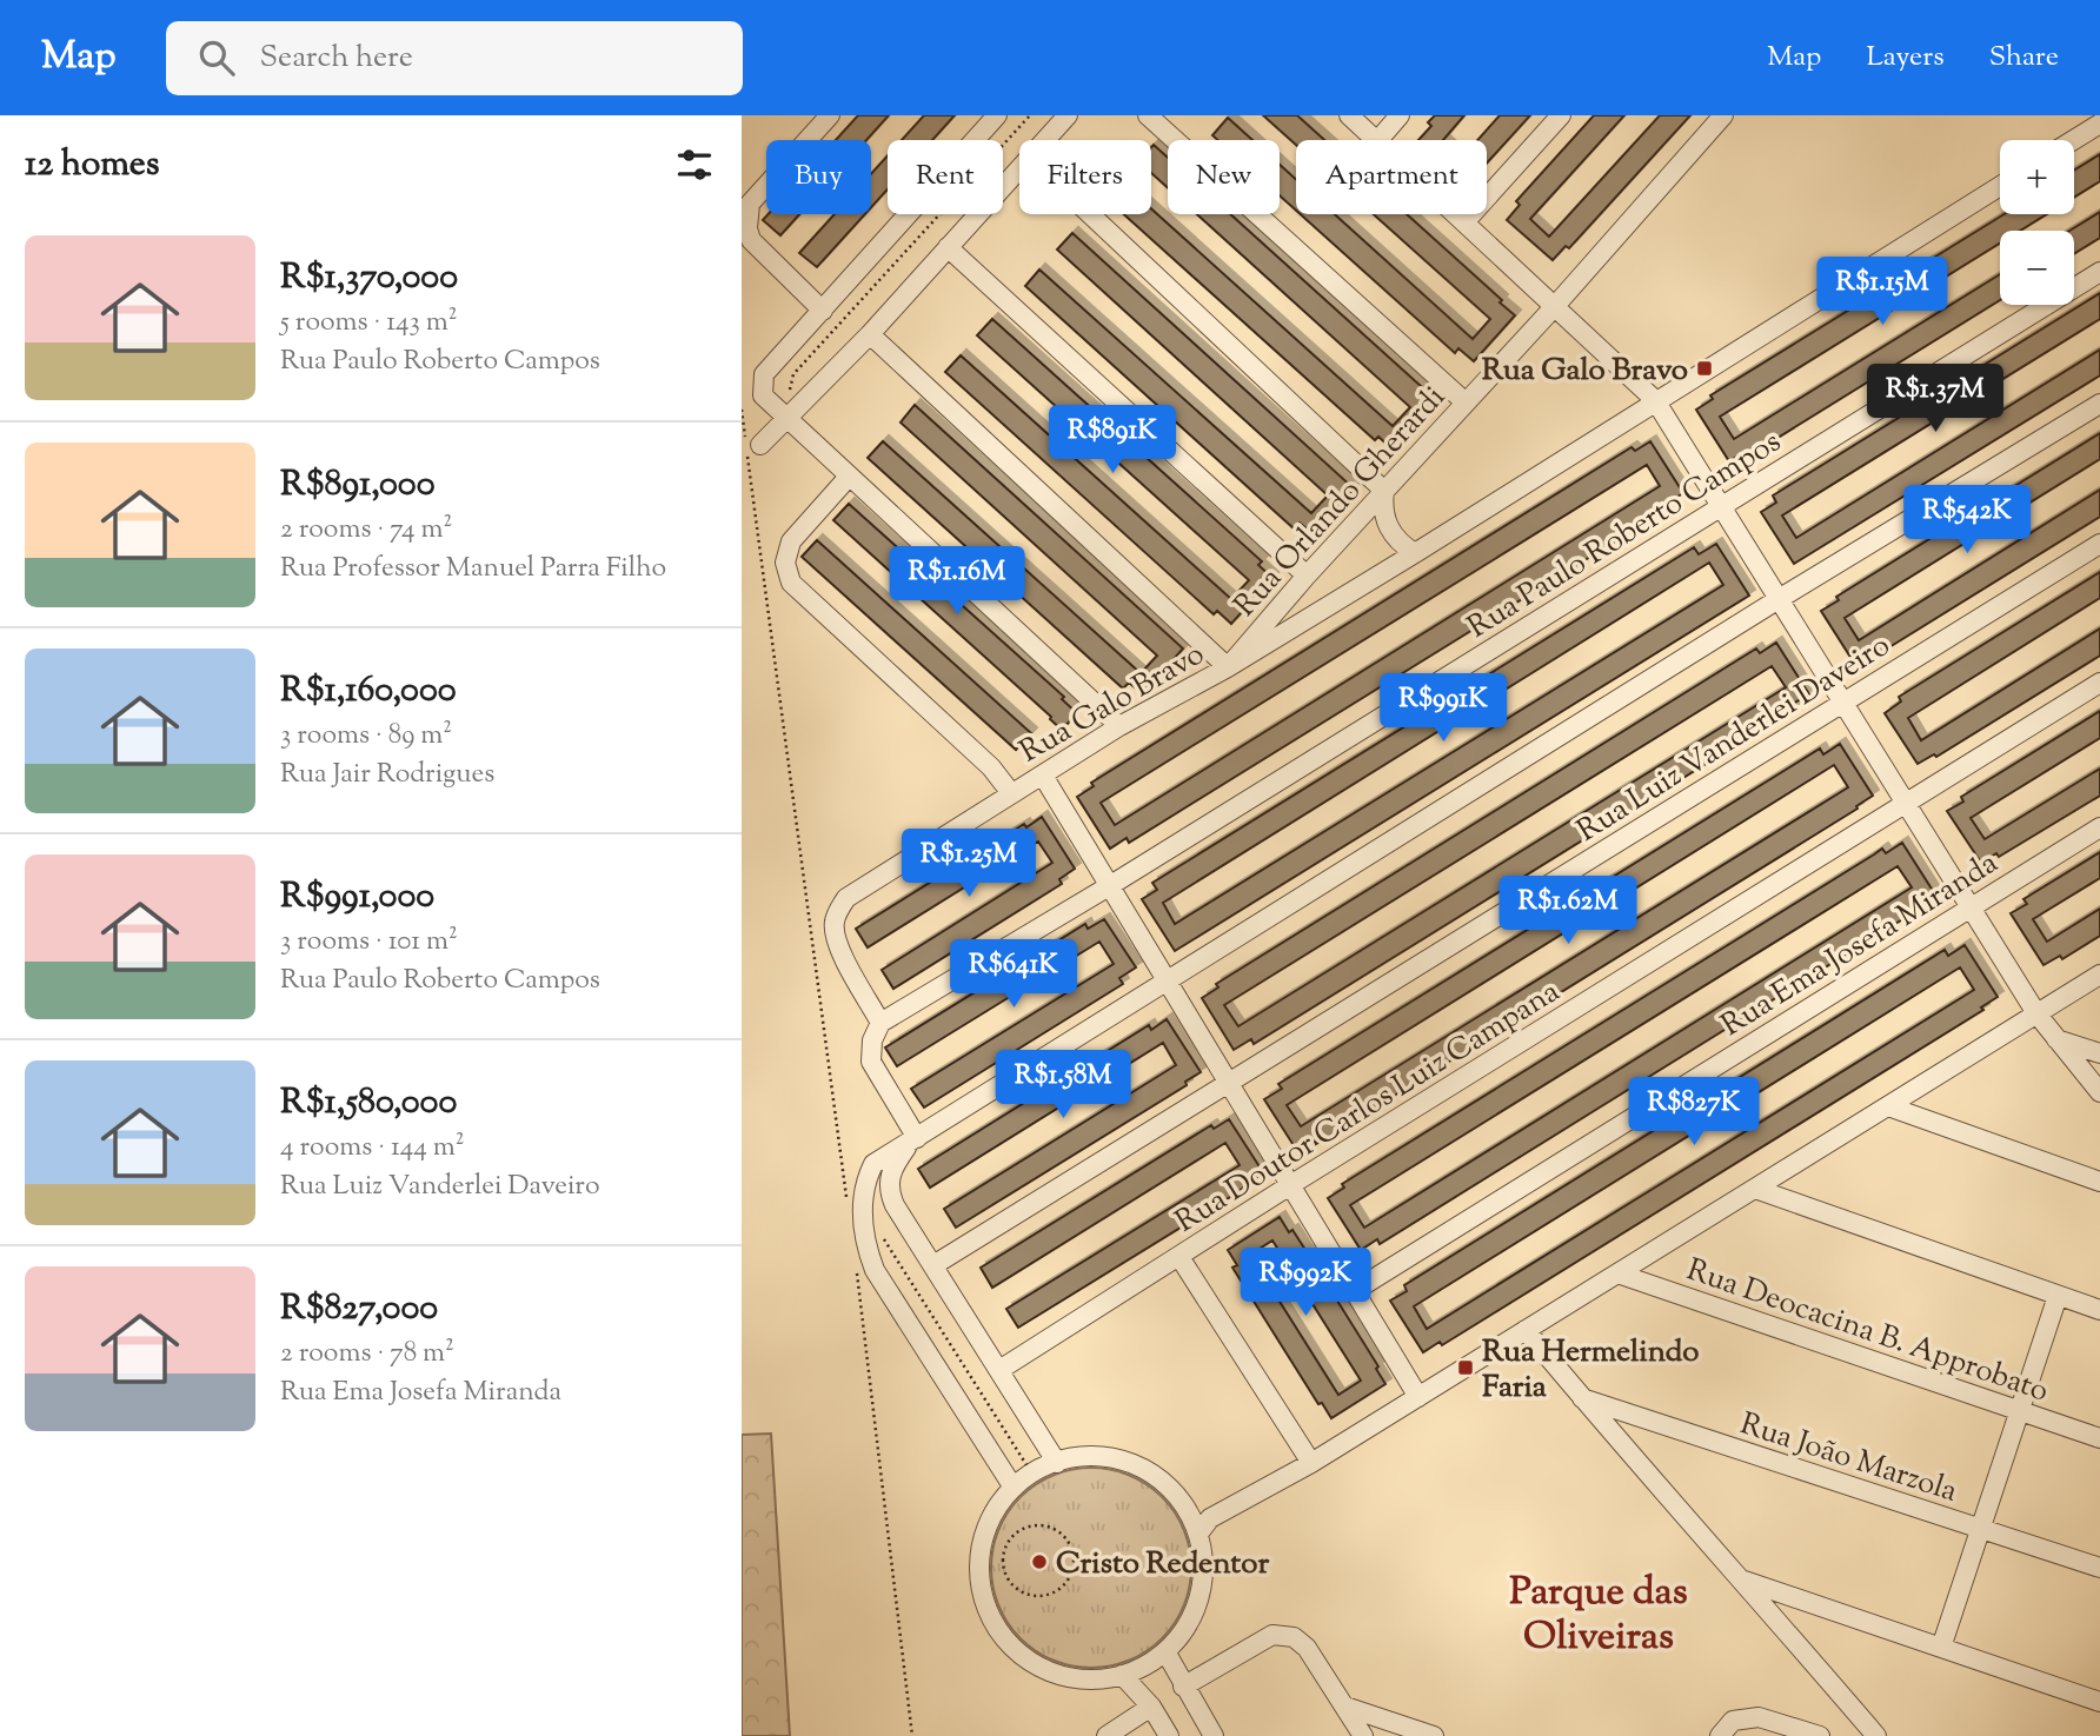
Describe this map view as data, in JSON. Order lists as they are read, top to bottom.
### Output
{
  "streets": {
    "street": [
      "Rua Orlando Gherardi",
      "Rua Paulo Roberto Campos",
      "Rua Galo Bravo",
      "Rua Luiz Vanderlei Daveiro",
      "Rua Ema Josefa Miranda",
      "Rua Doutor Carlos Luiz Campana",
      "Rua Deocacina B. Approbato",
      "Rua João Marzola"
    ]
  },
  "crossings": [
    ["Rua Orlando Gherardi", "Rua Galo Bravo"],
    ["Rua Paulo Roberto Campos", "Rua Galo Bravo"]
  ],
  "districts": ["Parque das Oliveiras"],
  "places": {
    "transit": ["Rua Galo Bravo", "Rua Hermelindo Faria"],
    "other": ["Cristo Redentor"]
  },
  "page": {
    "header": "Map",
    "search": "Search here",
    "nav": ["Map", "Layers", "Share"],
    "heading": "12 homes",
    "map_buttons": ["+", "−"],
    "chip": [
      "Buy",
      "Rent",
      "Filters",
      "New",
      "Apartment"
    ],
    "list": [
      {
        "name": "R$1,370,000",
        "note": "5 rooms · 143 m² · Rua Paulo Roberto Campos"
      },
      {
        "name": "R$891,000",
        "note": "2 rooms · 74 m² · Rua Professor Manuel Parra Filho"
      },
      {
        "name": "R$1,160,000",
        "note": "3 rooms · 89 m² · Rua Jair Rodrigues"
      },
      {
        "name": "R$991,000",
        "note": "3 rooms · 101 m² · Rua Paulo Roberto Campos"
      },
      {
        "name": "R$1,580,000",
        "note": "4 rooms · 144 m² · Rua Luiz Vanderlei Daveiro"
      },
      {
        "name": "R$827,000",
        "note": "2 rooms · 78 m² · Rua Ema Josefa Miranda"
      }
    ],
    "price": [
      "R$1.15M",
      "R$1.37M",
      "R$891K",
      "R$542K",
      "R$1.16M",
      "R$991K",
      "R$1.25M",
      "R$1.62M",
      "R$641K",
      "R$1.58M",
      "R$827K",
      "R$992K"
    ]
  }
}
